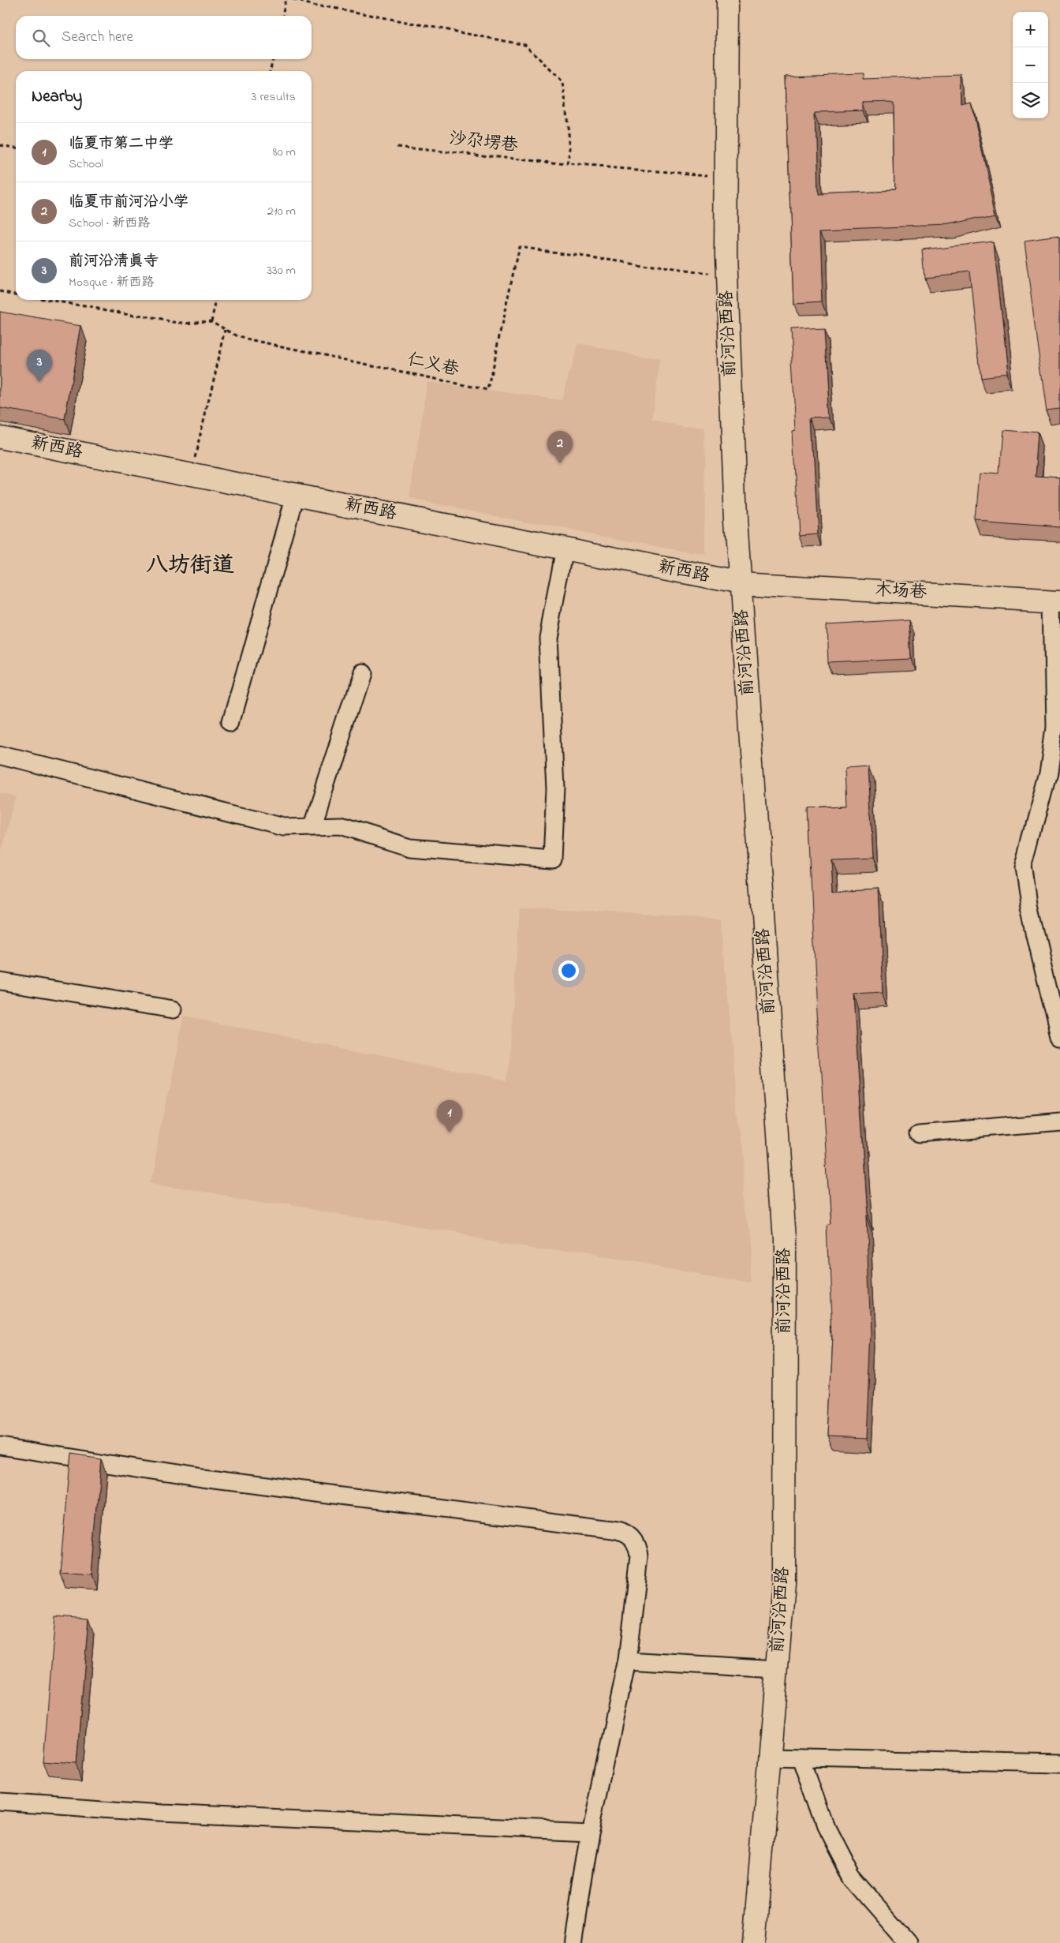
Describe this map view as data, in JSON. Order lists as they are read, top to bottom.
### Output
{
  "streets": {
    "main road": ["前河沿西路", "新西路", "木场巷"],
    "path": ["沙尕塄巷", "仁义巷"]
  },
  "crossings": [
    ["沙尕塄巷", "前河沿西路"],
    ["前河沿西路", "仁义巷"],
    ["前河沿西路", "新西路"],
    ["前河沿西路", "木场巷"],
    ["新西路", "木场巷"]
  ],
  "districts": ["八坊街道"],
  "page": {
    "map_buttons": ["+", "−"],
    "search": "Search here",
    "heading": ["Nearby", "3 results"],
    "list": [
      {
        "mark": "1",
        "name": "临夏市第二中学",
        "note": "School",
        "value": "80 m"
      },
      {
        "mark": "2",
        "name": "临夏市前河沿小学",
        "note": "School · 新西路",
        "value": "210 m"
      },
      {
        "mark": "3",
        "name": "前河沿清真寺",
        "note": "Mosque · 新西路",
        "value": "330 m"
      }
    ],
    "pins": ["3", "2", "1"]
  }
}
